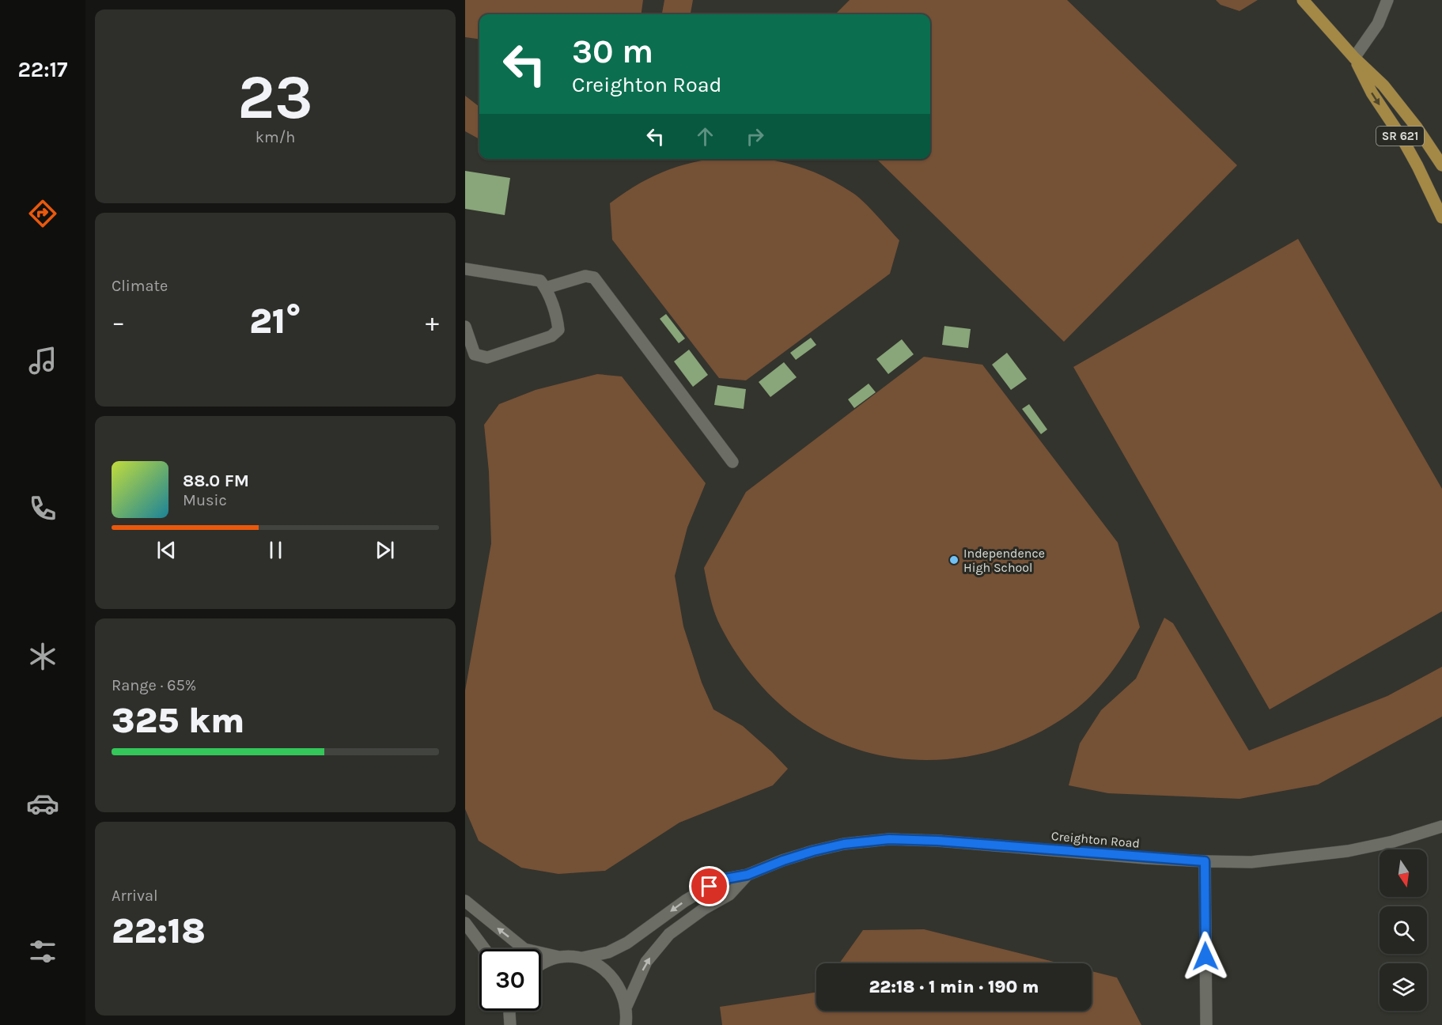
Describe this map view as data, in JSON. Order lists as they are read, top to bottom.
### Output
{
  "streets": {
    "main road": ["SR 621"],
    "street": ["Creighton Road"]
  },
  "places": ["Independence High School"],
  "north": "bottom",
  "page": {
    "tabs": "22:17",
    "tile": [
      ["23", "km/h"],
      "Climate",
      ["Range · 65%", "325 km"],
      ["Arrival", "22:18"]
    ],
    "turn": ["30 m", "Creighton Road"],
    "heat": ["−", "21°", "+"],
    "song": ["88.0 FM", "Music"],
    "limit": "30",
    "trip": "22:18 · 1 min · 190 m"
  }
}
